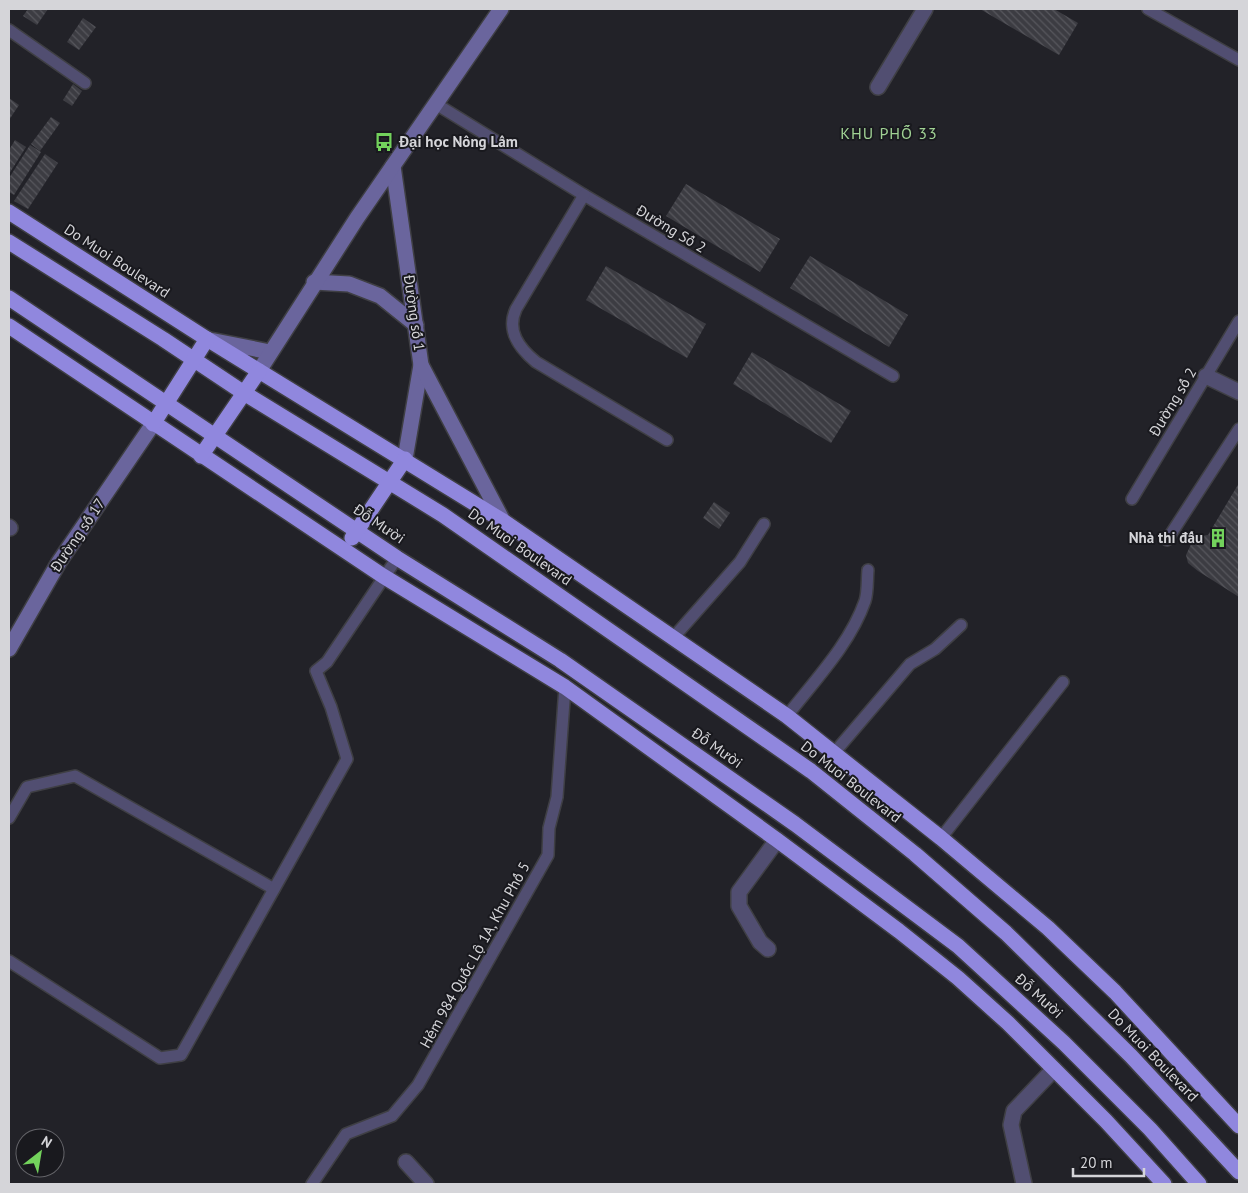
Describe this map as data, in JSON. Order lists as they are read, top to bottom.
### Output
{
  "streets": {
    "highway": ["Do Muoi Boulevard", "Đỗ Mười"],
    "street": ["Đường số 1", "Đường số 17"],
    "lane": ["Đường Số 2", "Đường số 2", "Hẻm 984 Quốc Lộ 1A, Khu Phố 5"]
  },
  "districts": ["KHU PHỐ 33"],
  "places": {
    "bus stop": ["Đại học Nông Lâm"],
    "building": ["Nhà thi đấu"]
  },
  "scale_bar": "20 m",
  "north": "top right"
}
